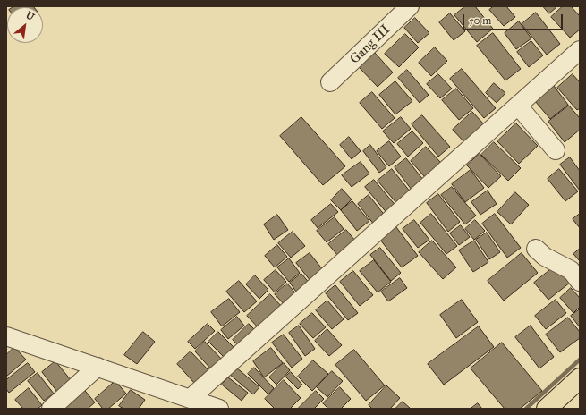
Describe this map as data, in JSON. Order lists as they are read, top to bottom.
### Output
{
  "streets": {
    "street": ["Gang III"]
  },
  "scale_bar": "50 m",
  "north": "top right"
}
